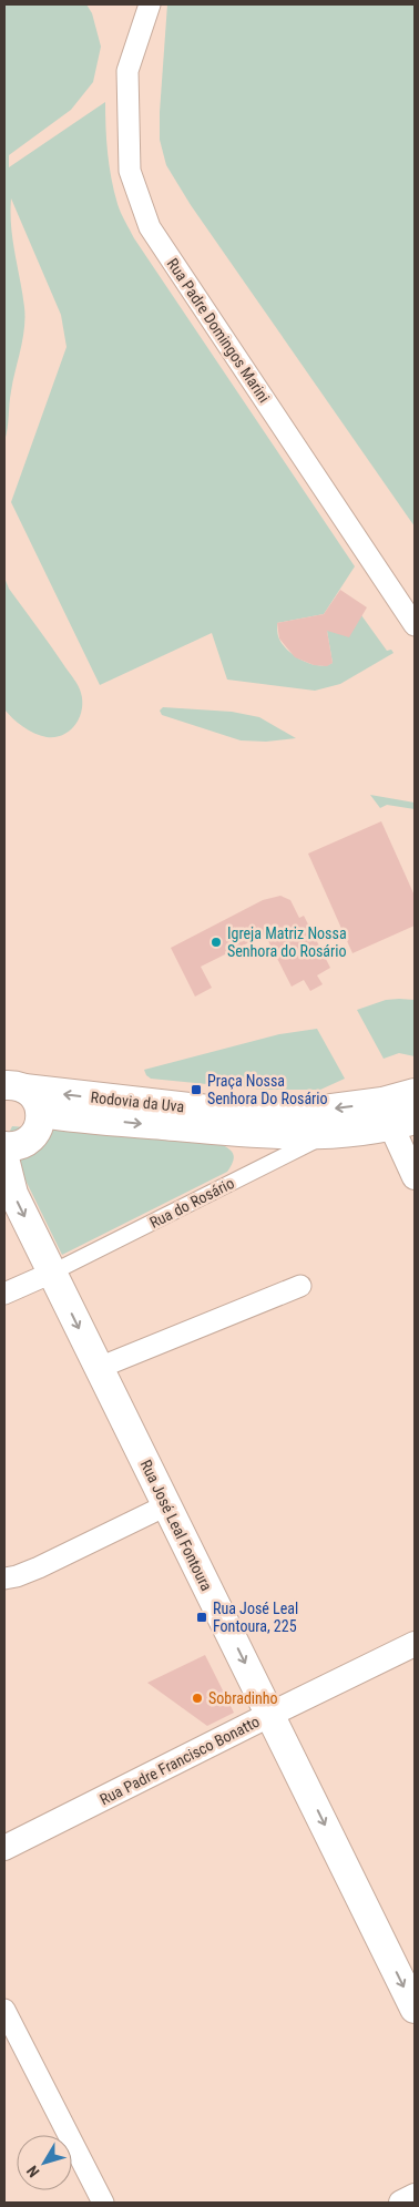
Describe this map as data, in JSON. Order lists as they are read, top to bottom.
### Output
{
  "streets": {
    "main road": ["Rodovia da Uva", "Rua José Leal Fontoura"],
    "street": ["Rua Padre Domingos Marini", "Rua do Rosário", "Rua Padre Francisco Bonatto"]
  },
  "crossings": [
    ["Rodovia da Uva", "Rua do Rosário"],
    ["Rua do Rosário", "Rua José Leal Fontoura"],
    ["Rua José Leal Fontoura", "Rua Padre Francisco Bonatto"]
  ],
  "one_way": ["Rua José Leal Fontoura"],
  "places": {
    "other": ["Igreja Matriz Nossa Senhora do Rosário", "Sobradinho"],
    "transit": ["Praça Nossa Senhora Do Rosário", "Rua José Leal Fontoura, 225"]
  },
  "north": "bottom left"
}
